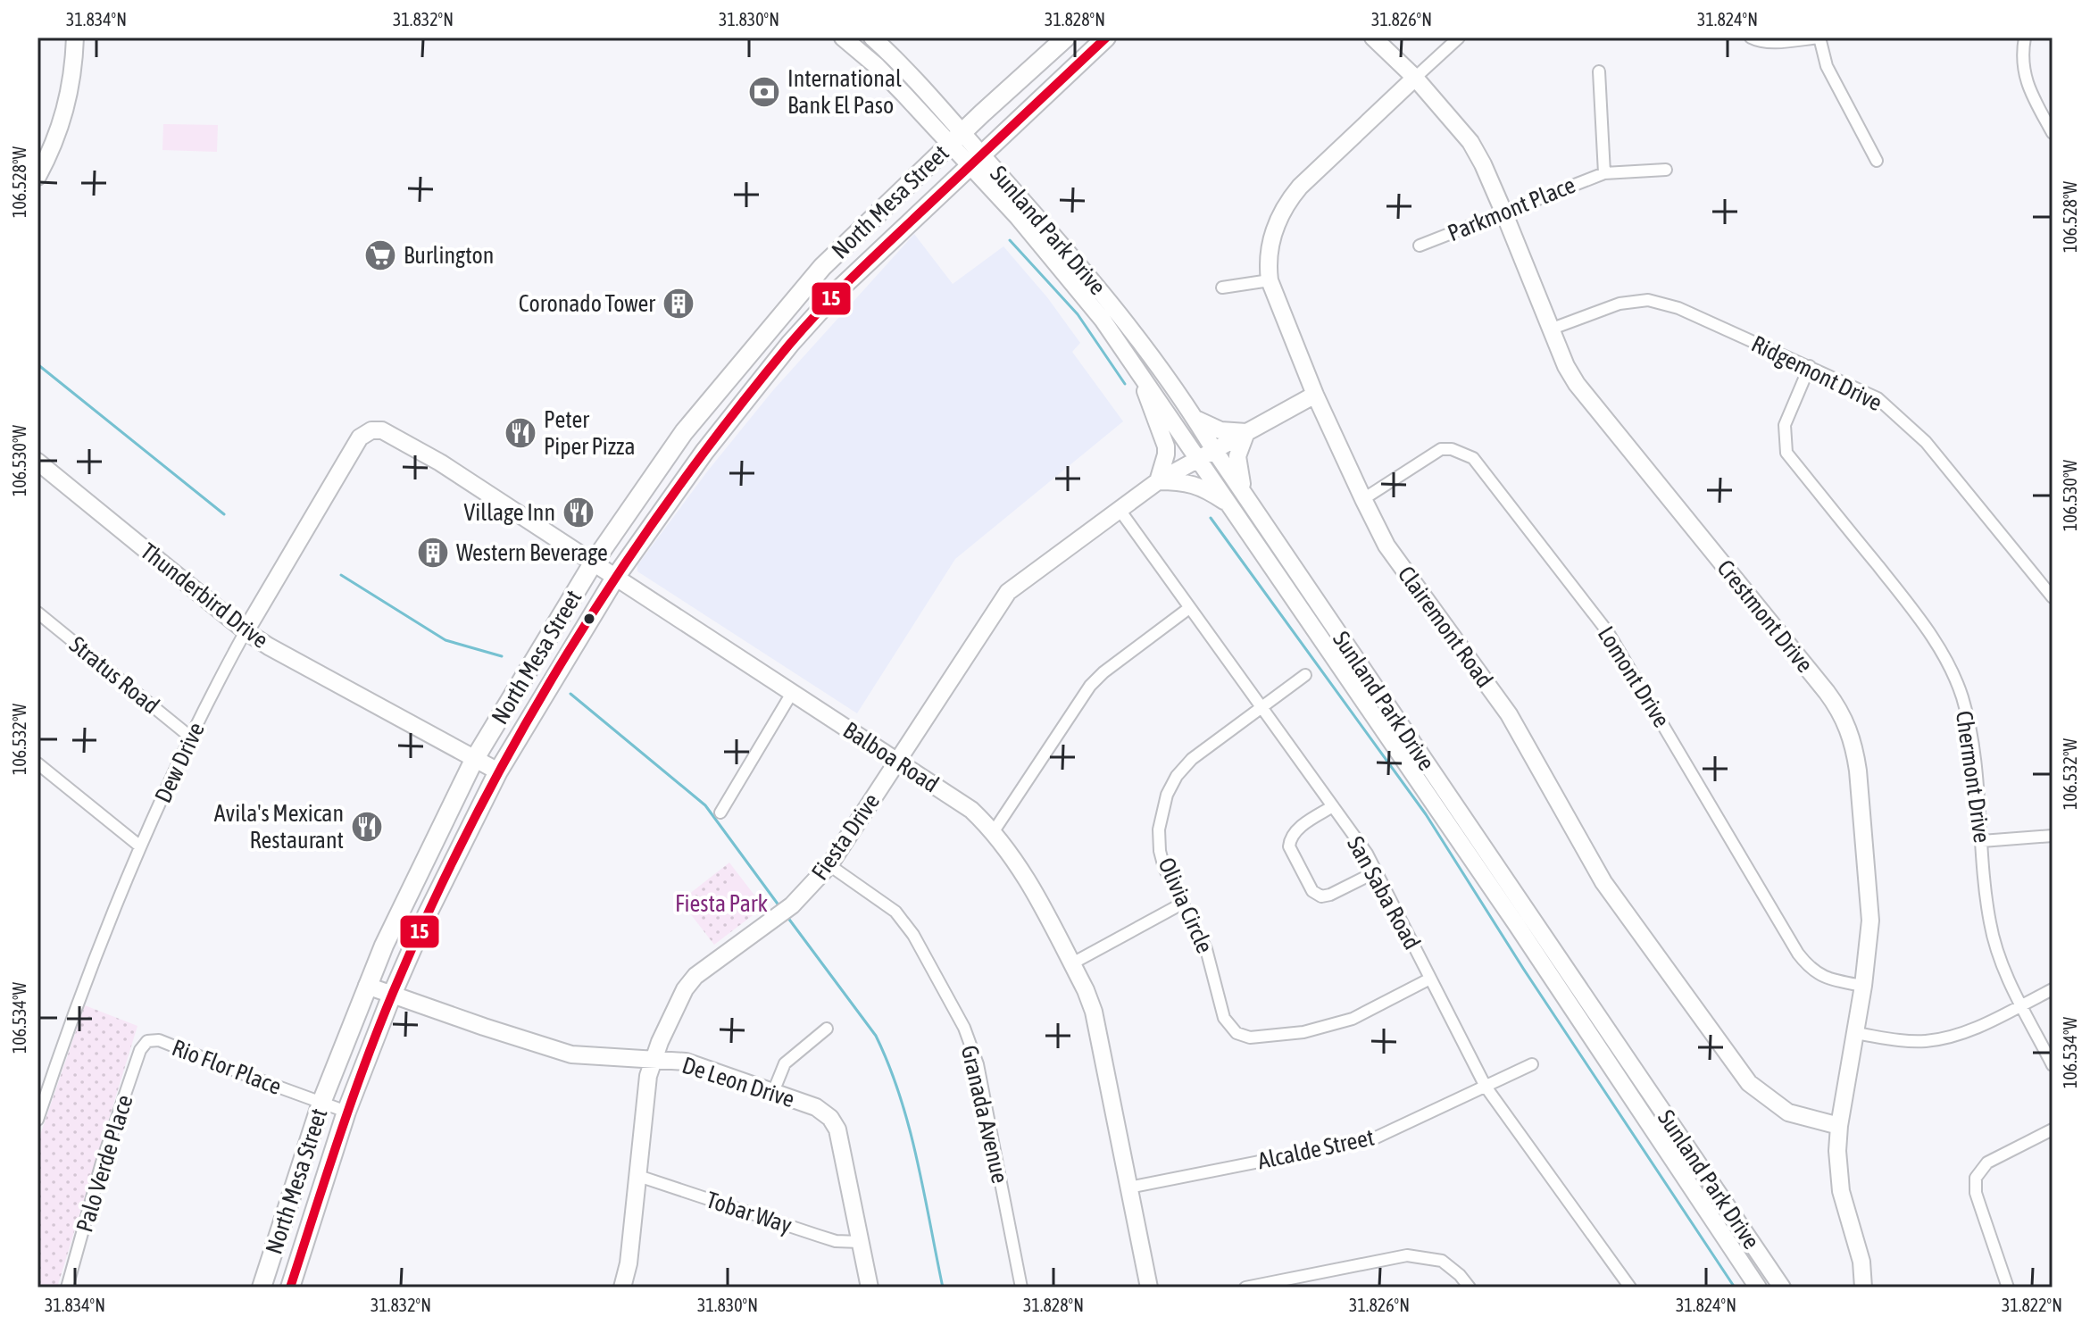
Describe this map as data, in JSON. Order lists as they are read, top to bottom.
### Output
{
  "streets": {
    "main road": ["North Mesa Street"],
    "street": [
      "Parkmont Place",
      "Sunland Park Drive",
      "Ridgemont Drive",
      "Thunderbird Drive",
      "Crestmont Drive",
      "Clairemont Road",
      "Stratus Road",
      "Lomont Drive",
      "Balboa Road",
      "Dew Drive",
      "Chermont Drive",
      "Fiesta Drive",
      "San Saba Road",
      "Olivia Circle",
      "Rio Flor Place",
      "De Leon Drive",
      "Granada Avenue",
      "Alcalde Street",
      "Palo Verde Place",
      "Tobar Way"
    ]
  },
  "crossings": [
    ["North Mesa Street", "Sunland Park Drive"],
    ["North Mesa Street", "Thunderbird Drive"],
    ["North Mesa Street", "Balboa Road"],
    ["North Mesa Street", "Rio Flor Place"],
    ["North Mesa Street", "De Leon Drive"],
    ["Parkmont Place", "Crestmont Drive"],
    ["Sunland Park Drive", "Fiesta Drive"],
    ["Ridgemont Drive", "Crestmont Drive"],
    ["Ridgemont Drive", "Chermont Drive"],
    ["Thunderbird Drive", "Dew Drive"],
    ["Crestmont Drive", "Clairemont Road"],
    ["Crestmont Drive", "Lomont Drive"],
    ["Clairemont Road", "Lomont Drive"],
    ["Clairemont Road", "Fiesta Drive"],
    ["Stratus Road", "Dew Drive"],
    ["Balboa Road", "Dew Drive"],
    ["Balboa Road", "Fiesta Drive"],
    ["Balboa Road", "Alcalde Street"],
    ["Fiesta Drive", "San Saba Road"],
    ["Fiesta Drive", "De Leon Drive"],
    ["Fiesta Drive", "Granada Avenue"],
    ["Fiesta Drive", "Tobar Way"],
    ["San Saba Road", "Olivia Circle"],
    ["San Saba Road", "Alcalde Street"],
    ["Rio Flor Place", "Palo Verde Place"],
    ["De Leon Drive", "Tobar Way"]
  ],
  "parks": ["Fiesta Park"],
  "places": {
    "bank": ["International Bank El Paso"],
    "supermarket": ["Burlington"],
    "building": ["Coronado Tower", "Western Beverage"],
    "restaurant": ["Peter Piper Pizza", "Village Inn", "Avila's Mexican Restaurant"]
  },
  "lines": ["transit line 15"],
  "coordinates": [
    "31.834°N",
    "31.832°N",
    "31.830°N",
    "31.828°N",
    "31.826°N",
    "31.824°N",
    "106.528°W",
    "106.530°W",
    "106.532°W",
    "106.534°W",
    "31.822°N"
  ]
}
